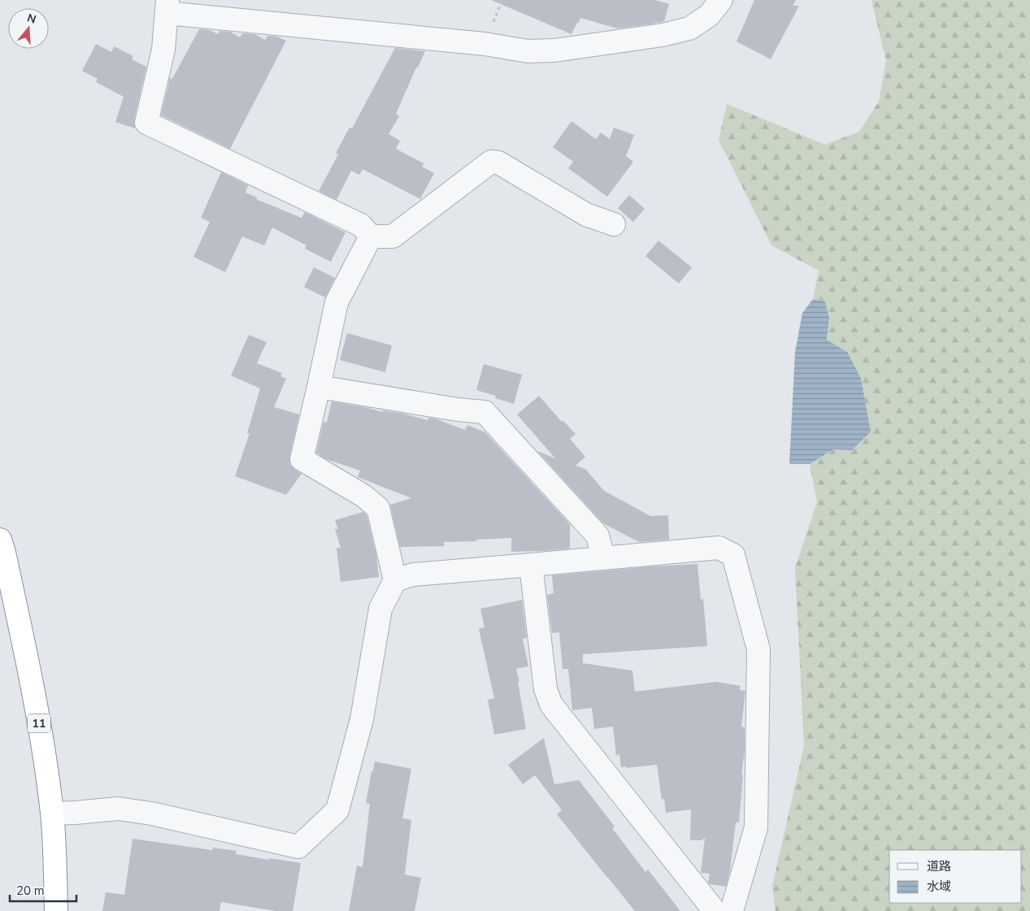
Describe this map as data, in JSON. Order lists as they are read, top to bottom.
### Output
{
  "streets": {
    "highway": ["11"]
  },
  "legend": ["道路", "水域"],
  "scale_bar": "20 m",
  "north": "top"
}
